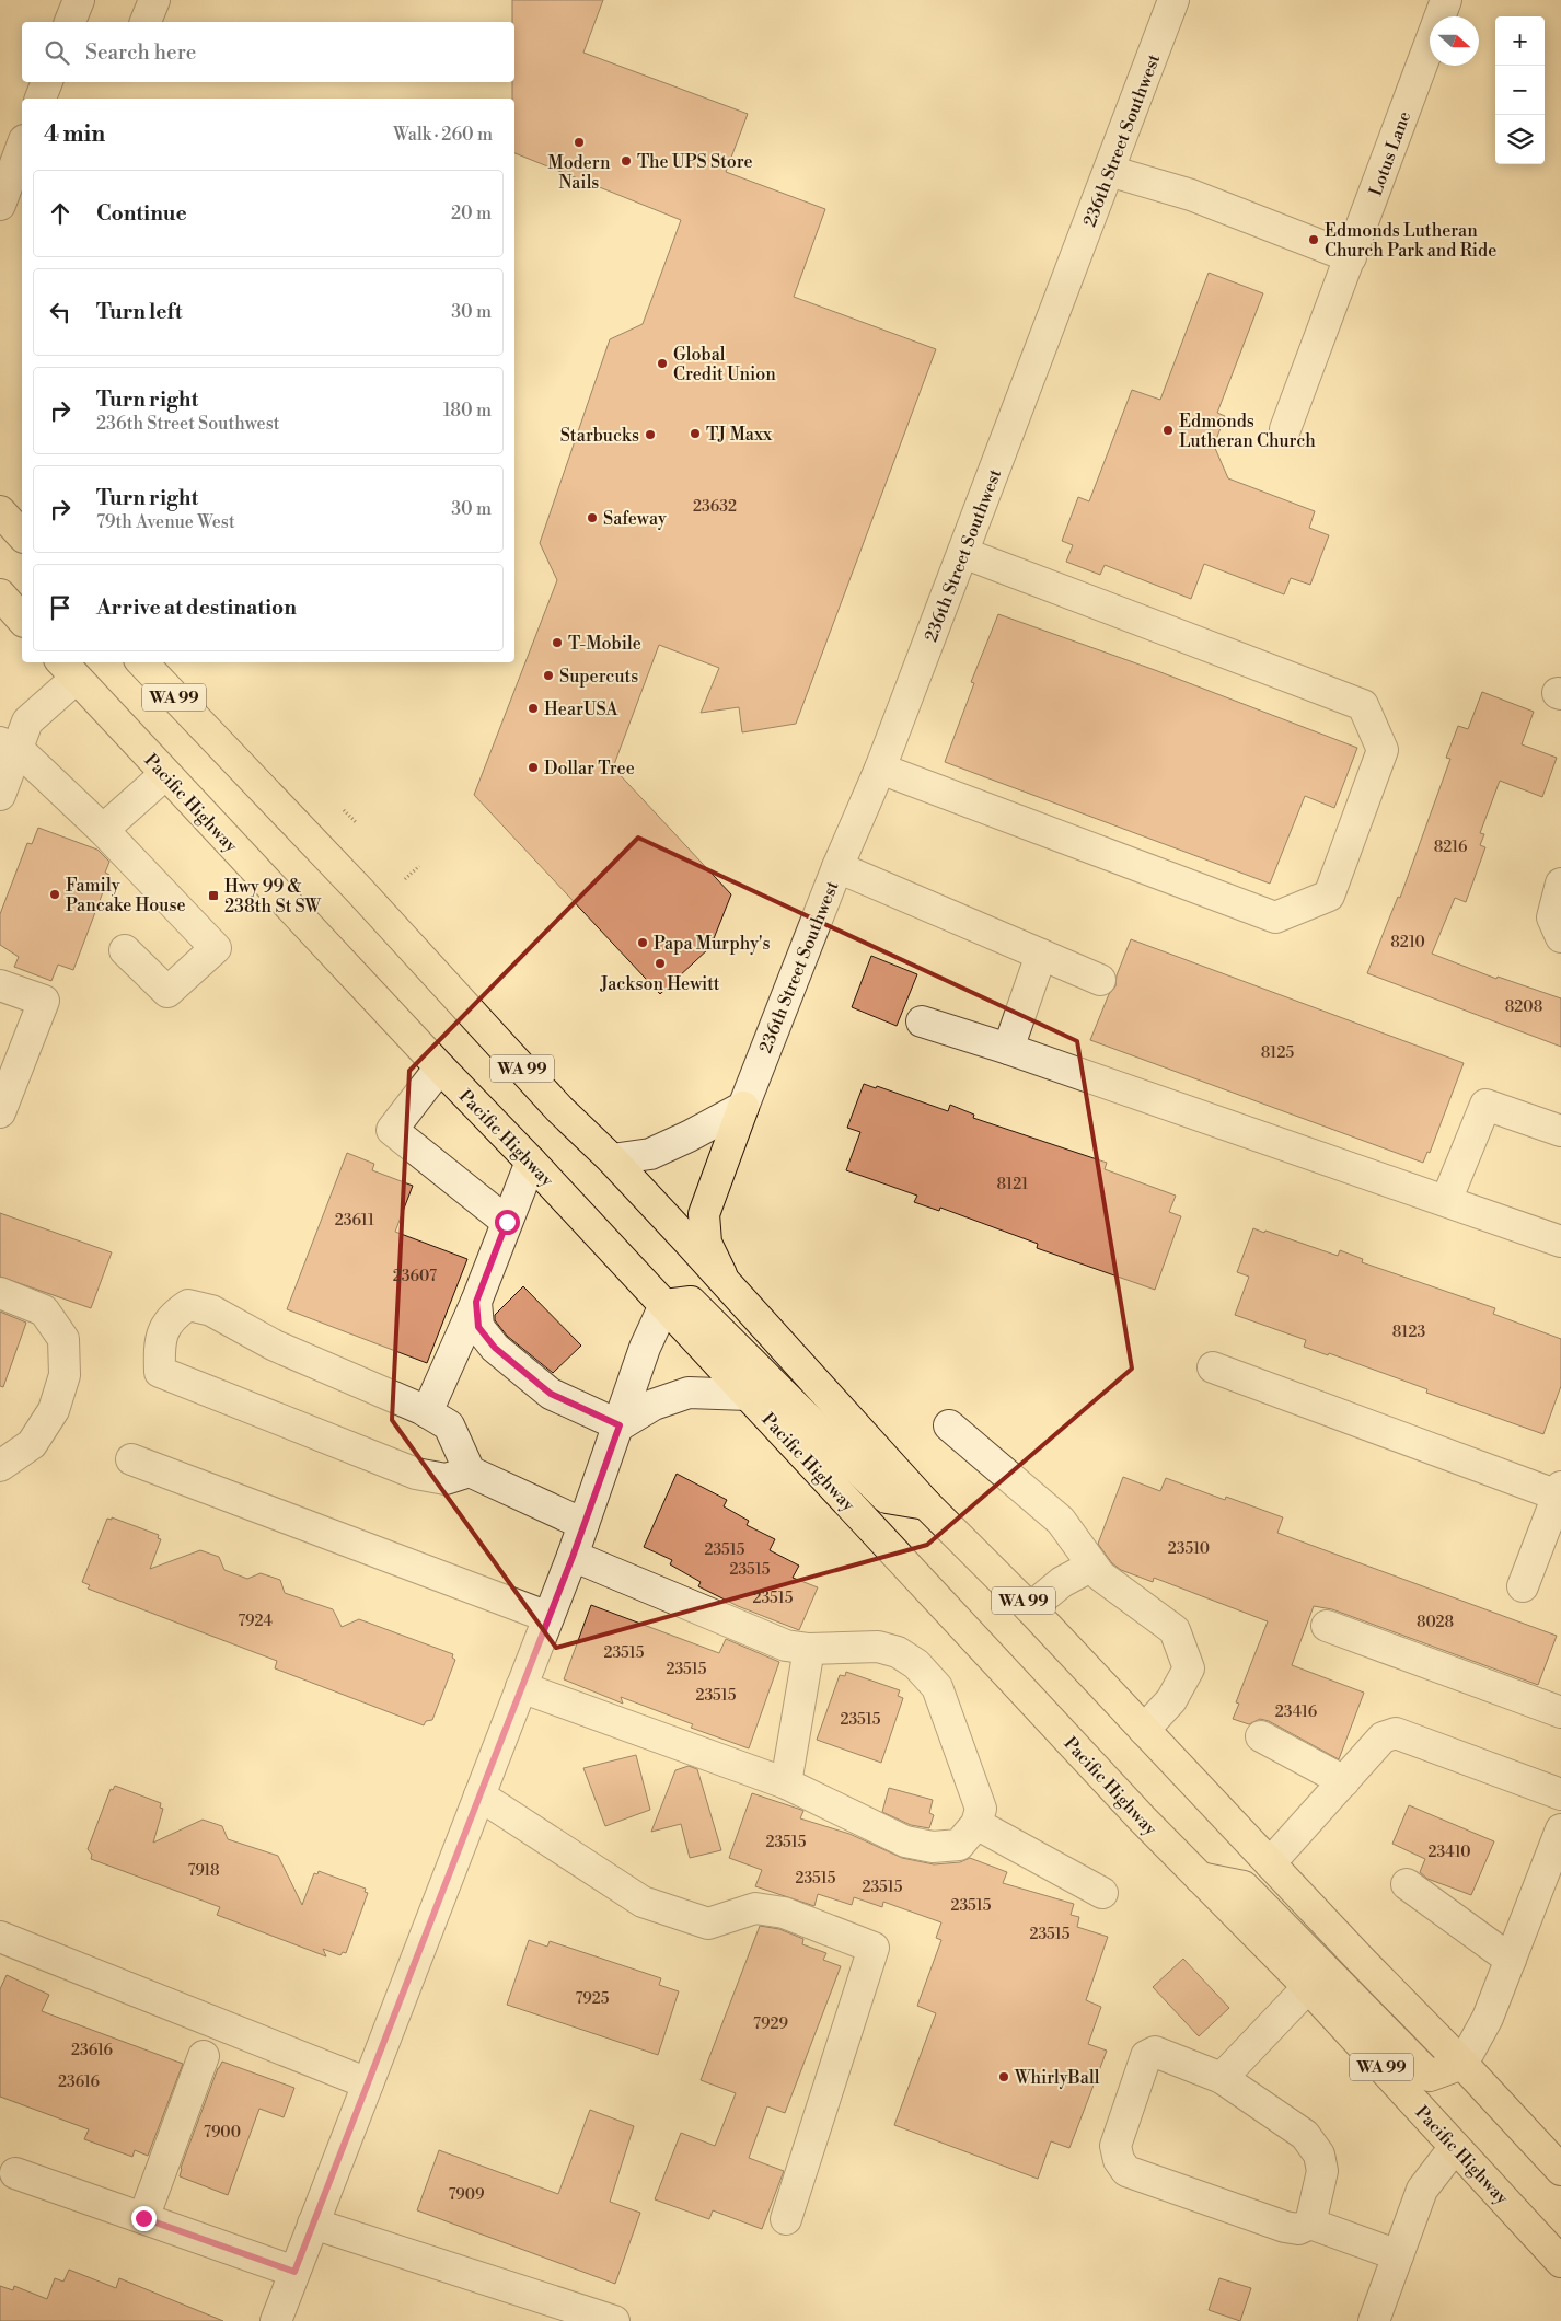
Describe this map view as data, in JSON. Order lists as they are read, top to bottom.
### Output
{
  "streets": {
    "main road": ["WA 99", "Pacific Highway"],
    "street": ["236th Street Southwest", "Lotus Lane"]
  },
  "places": {
    "other": [
      "Modern Nails",
      "The UPS Store",
      "Edmonds Lutheran Church Park and Ride",
      "Global Credit Union",
      "Edmonds Lutheran Church",
      "TJ Maxx",
      "Starbucks",
      "Safeway",
      "T-Mobile",
      "Supercuts",
      "HearUSA",
      "Dollar Tree",
      "Family Pancake House",
      "Papa Murphy's",
      "Jackson Hewitt",
      "WhirlyBall"
    ],
    "transit": ["Hwy 99 & 238th St SW"]
  },
  "house_numbers": [
    "23632",
    "8216",
    "8210",
    "8208",
    "8125",
    "8121",
    "23611",
    "23607",
    "8123",
    "23510",
    "23515",
    "23515",
    "23515",
    "7924",
    "8028",
    "23515",
    "23515",
    "23515",
    "23416",
    "23515",
    "23515",
    "23410",
    "7918",
    "23515",
    "23515",
    "23515",
    "23515",
    "7925",
    "7929",
    "23616",
    "23616",
    "7900",
    "7909"
  ],
  "north": "right",
  "page": {
    "map_buttons": ["+", "−"],
    "search": "Search here",
    "heading": ["4 min", "Walk · 260 m"],
    "list": [
      ["Continue", "20 m"],
      ["Turn left", "30 m"],
      ["Turn right", "236th Street Southwest", "180 m"],
      ["Turn right", "79th Avenue West", "30 m"],
      "Arrive at destination"
    ]
  }
}
